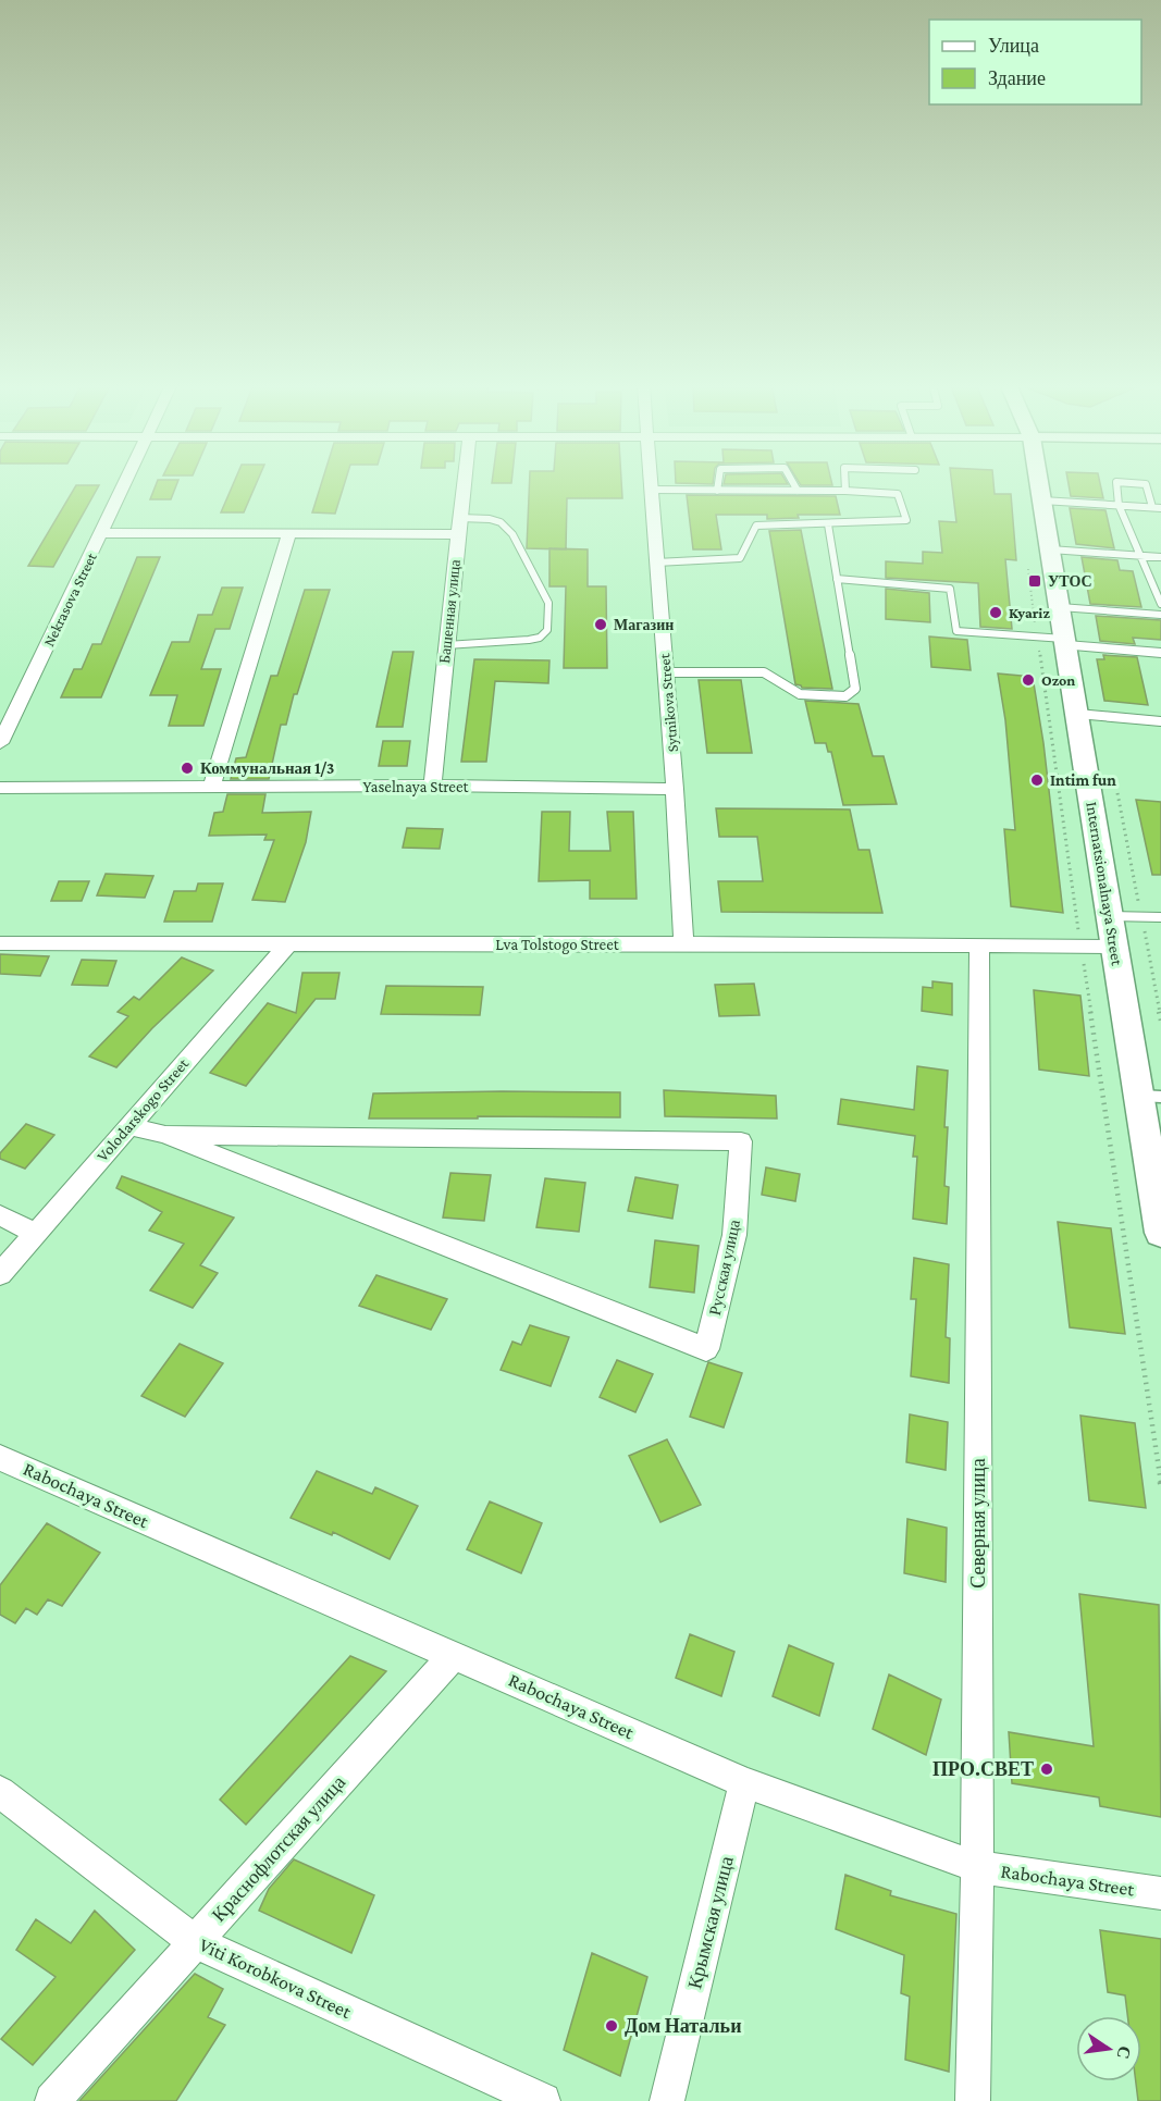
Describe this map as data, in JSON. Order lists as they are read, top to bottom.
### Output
{
  "streets": {
    "main road": ["Internatsionalnaya Street"],
    "street": [
      "Nekrasova Street",
      "Башенная улица",
      "Sytnikova Street",
      "Yaselnaya Street",
      "Lva Tolstogo Street",
      "Volodarskogo Street",
      "Русская улица",
      "Rabochaya Street",
      "Северная улица",
      "Краснофлотская улица",
      "Крымская улица",
      "Viti Korobkova Street"
    ]
  },
  "crossings": [
    ["Башенная улица", "Yaselnaya Street"],
    ["Sytnikova Street", "Yaselnaya Street"],
    ["Sytnikova Street", "Lva Tolstogo Street"],
    ["Internatsionalnaya Street", "Lva Tolstogo Street"],
    ["Lva Tolstogo Street", "Volodarskogo Street"],
    ["Lva Tolstogo Street", "Северная улица"],
    ["Volodarskogo Street", "Русская улица"],
    ["Rabochaya Street", "Северная улица"],
    ["Rabochaya Street", "Краснофлотская улица"],
    ["Rabochaya Street", "Крымская улица"],
    ["Краснофлотская улица", "Viti Korobkova Street"]
  ],
  "places": {
    "transit": ["УТОС"],
    "other": [
      "Kyariz",
      "Магазин",
      "Ozon",
      "Коммунальная 1/3",
      "Intim fun",
      "ПРО.СВЕТ",
      "Дом Натальи"
    ]
  },
  "legend": ["Улица", "Здание"],
  "north": "right"
}
